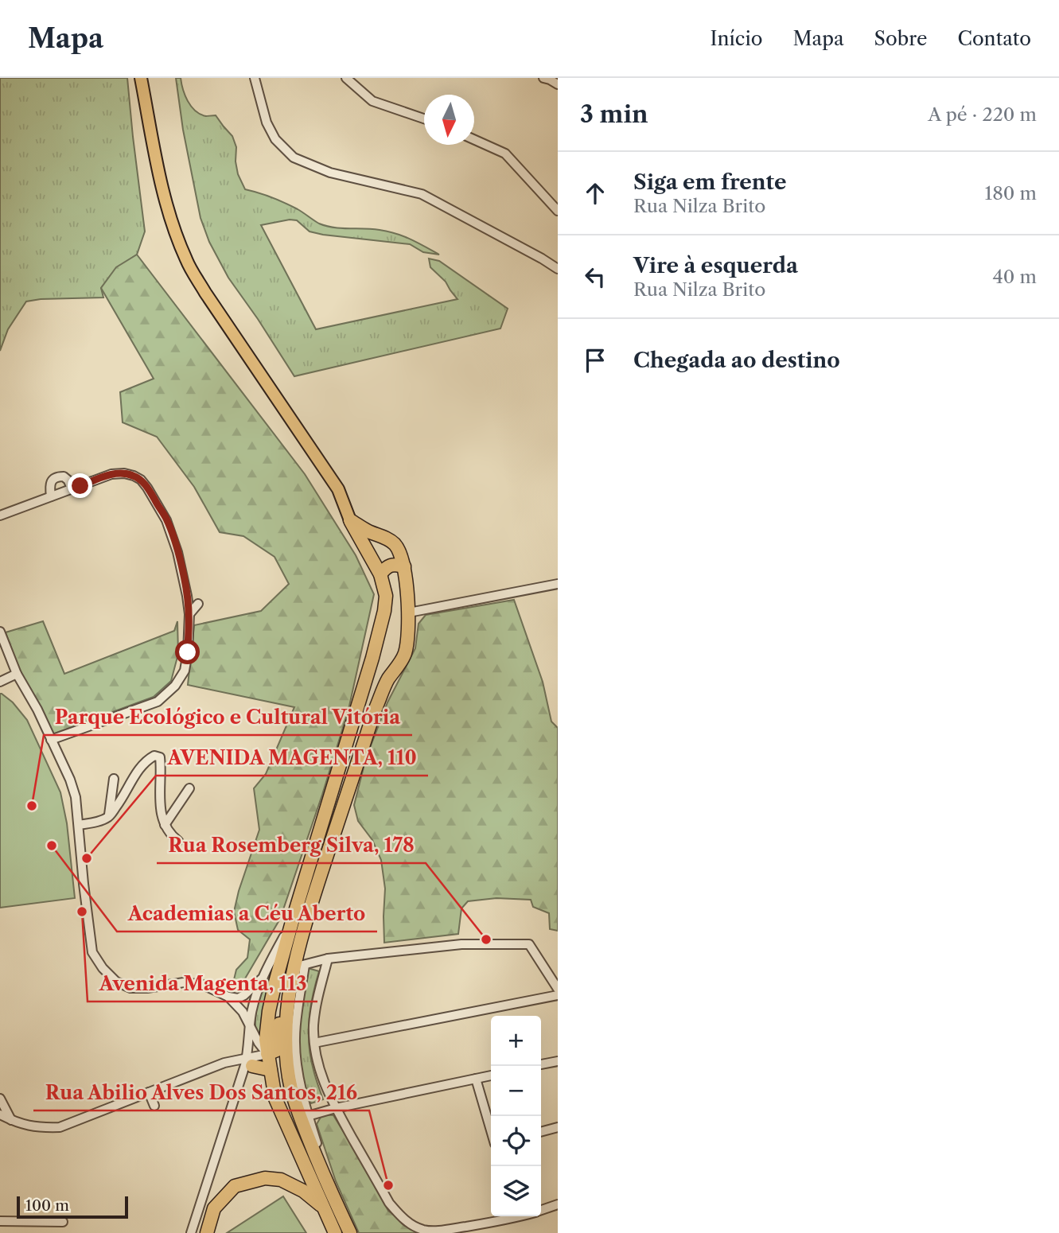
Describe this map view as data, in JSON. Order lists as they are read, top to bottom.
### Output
{
  "places": [
    "Parque Ecológico e Cultural Vitória",
    "Academias a Céu Aberto",
    "AVENIDA MAGENTA, 110",
    "Avenida Magenta, 113",
    "Rua Rosemberg Silva, 178",
    "Rua Abilio Alves Dos Santos, 216"
  ],
  "scale_bar": "100 m",
  "north": "bottom",
  "page": {
    "header": "Mapa",
    "nav": [
      "Início",
      "Mapa",
      "Sobre",
      "Contato"
    ],
    "heading": ["3 min", "A pé · 220 m"],
    "list": [
      ["Siga em frente", "Rua Nilza Brito", "180 m"],
      ["Vire à esquerda", "Rua Nilza Brito", "40 m"],
      "Chegada ao destino"
    ],
    "map_buttons": ["+", "−"],
    "scale": "100 m"
  }
}
